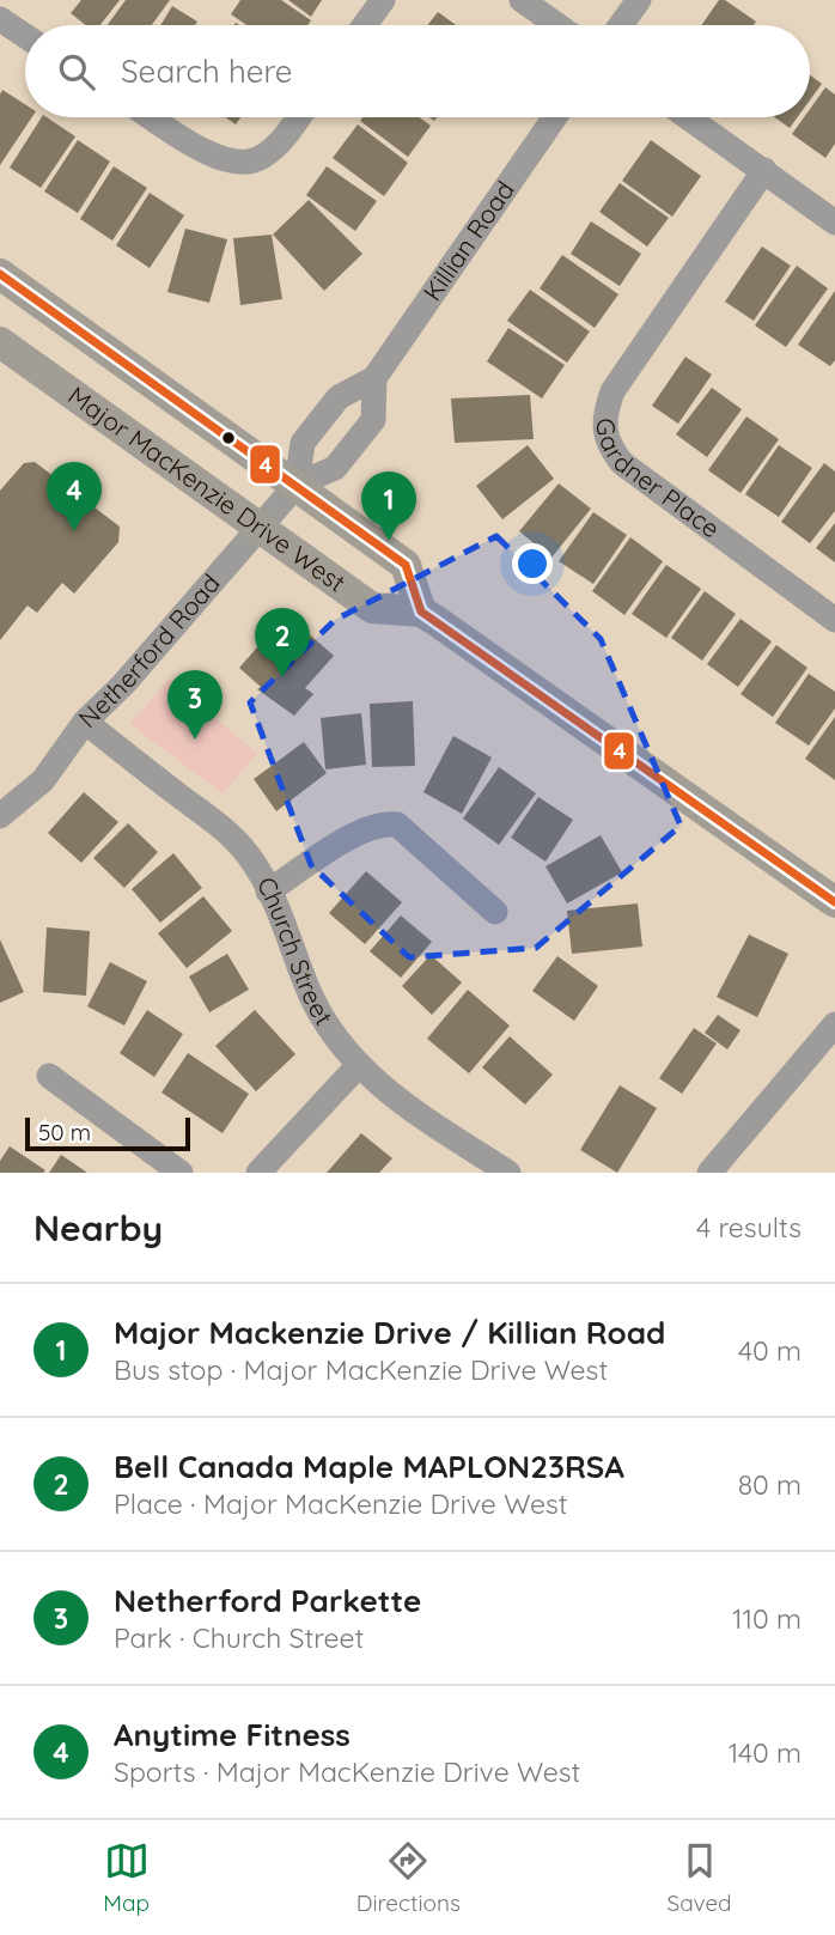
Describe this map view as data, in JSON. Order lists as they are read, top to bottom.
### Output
{
  "streets": {
    "main road": ["Major MacKenzie Drive West"],
    "street": [
      "Killian Road",
      "Gardner Place",
      "Netherford Road",
      "Church Street"
    ]
  },
  "crossings": [
    ["Killian Road", "Netherford Road"],
    ["Major MacKenzie Drive West", "Netherford Road"],
    ["Netherford Road", "Church Street"]
  ],
  "lines": ["transit line 4"],
  "scale_bar": "50 m",
  "page": {
    "search": "Search here",
    "pins": [
      "4",
      "1",
      "2",
      "3"
    ],
    "scale": "50 m",
    "heading": ["Nearby", "4 results"],
    "list": [
      {
        "mark": "1",
        "name": "Major Mackenzie Drive / Killian Road",
        "note": "Bus stop · Major MacKenzie Drive West",
        "value": "40 m"
      },
      {
        "mark": "2",
        "name": "Bell Canada Maple MAPLON23RSA",
        "note": "Place · Major MacKenzie Drive West",
        "value": "80 m"
      },
      {
        "mark": "3",
        "name": "Netherford Parkette",
        "note": "Park · Church Street",
        "value": "110 m"
      },
      {
        "mark": "4",
        "name": "Anytime Fitness",
        "note": "Sports · Major MacKenzie Drive West",
        "value": "140 m"
      }
    ],
    "nav": ["Map", "Directions", "Saved"]
  }
}
